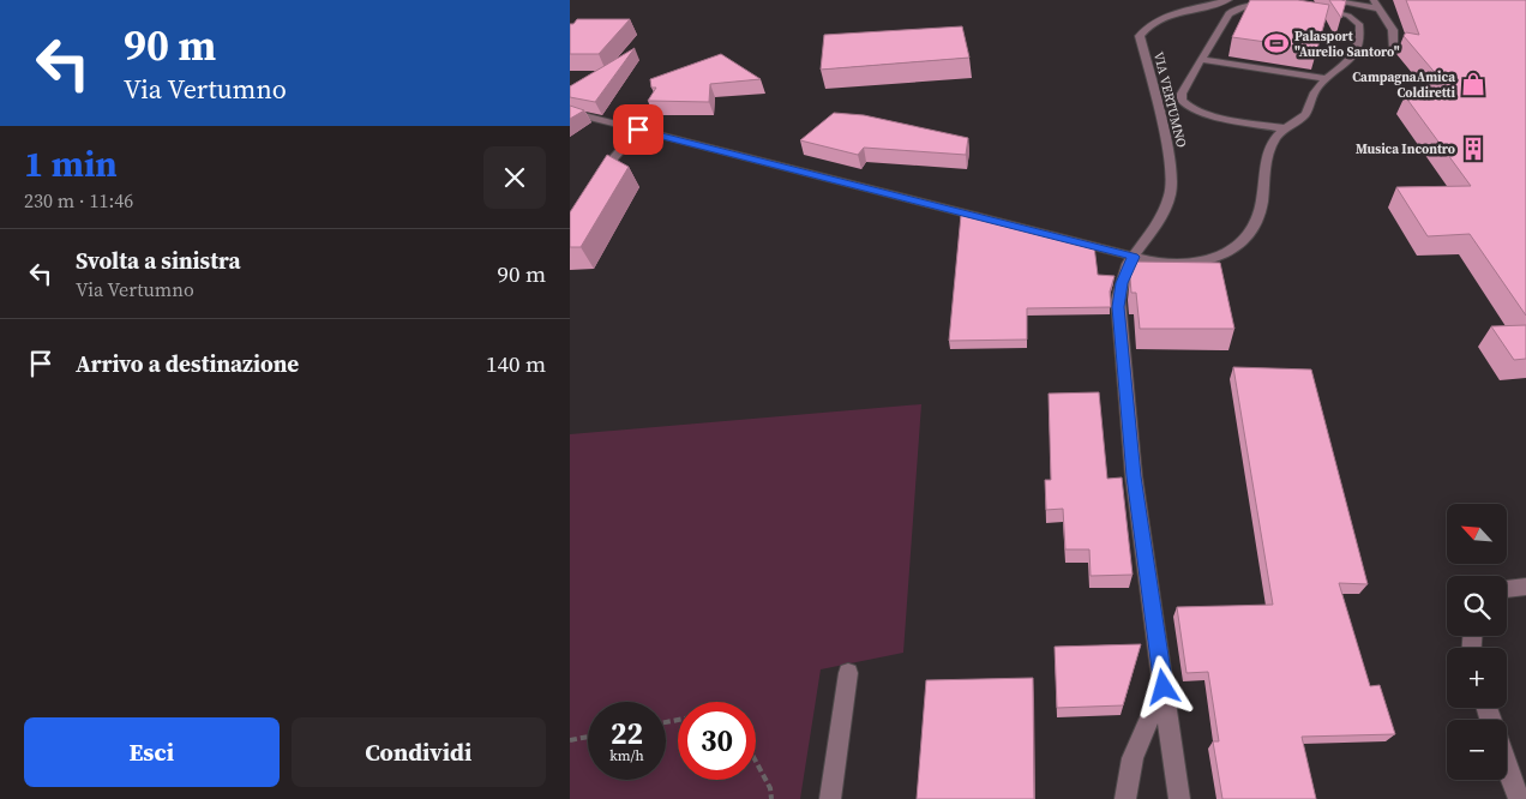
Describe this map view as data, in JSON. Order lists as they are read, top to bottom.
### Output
{
  "streets": {
    "street": ["VIA VERTUMNO"]
  },
  "places": {
    "sports": ["Palasport \"Aurelio Santoro\""],
    "shop": ["CampagnaAmica Coldiretti"],
    "building": ["Musica Incontro"]
  },
  "north": "top left",
  "page": {
    "turn": ["90 m", "Via Vertumno"],
    "heading": ["1 min", "230 m · 11:46"],
    "list": [
      {
        "name": "Svolta a sinistra",
        "note": "Via Vertumno",
        "value": "90 m"
      },
      {
        "name": "Arrivo a destinazione",
        "value": "140 m"
      }
    ],
    "map_buttons": ["+", "−"],
    "speed": "22 km/h",
    "limit": "30",
    "buttons": ["Esci", "Condividi"]
  }
}
